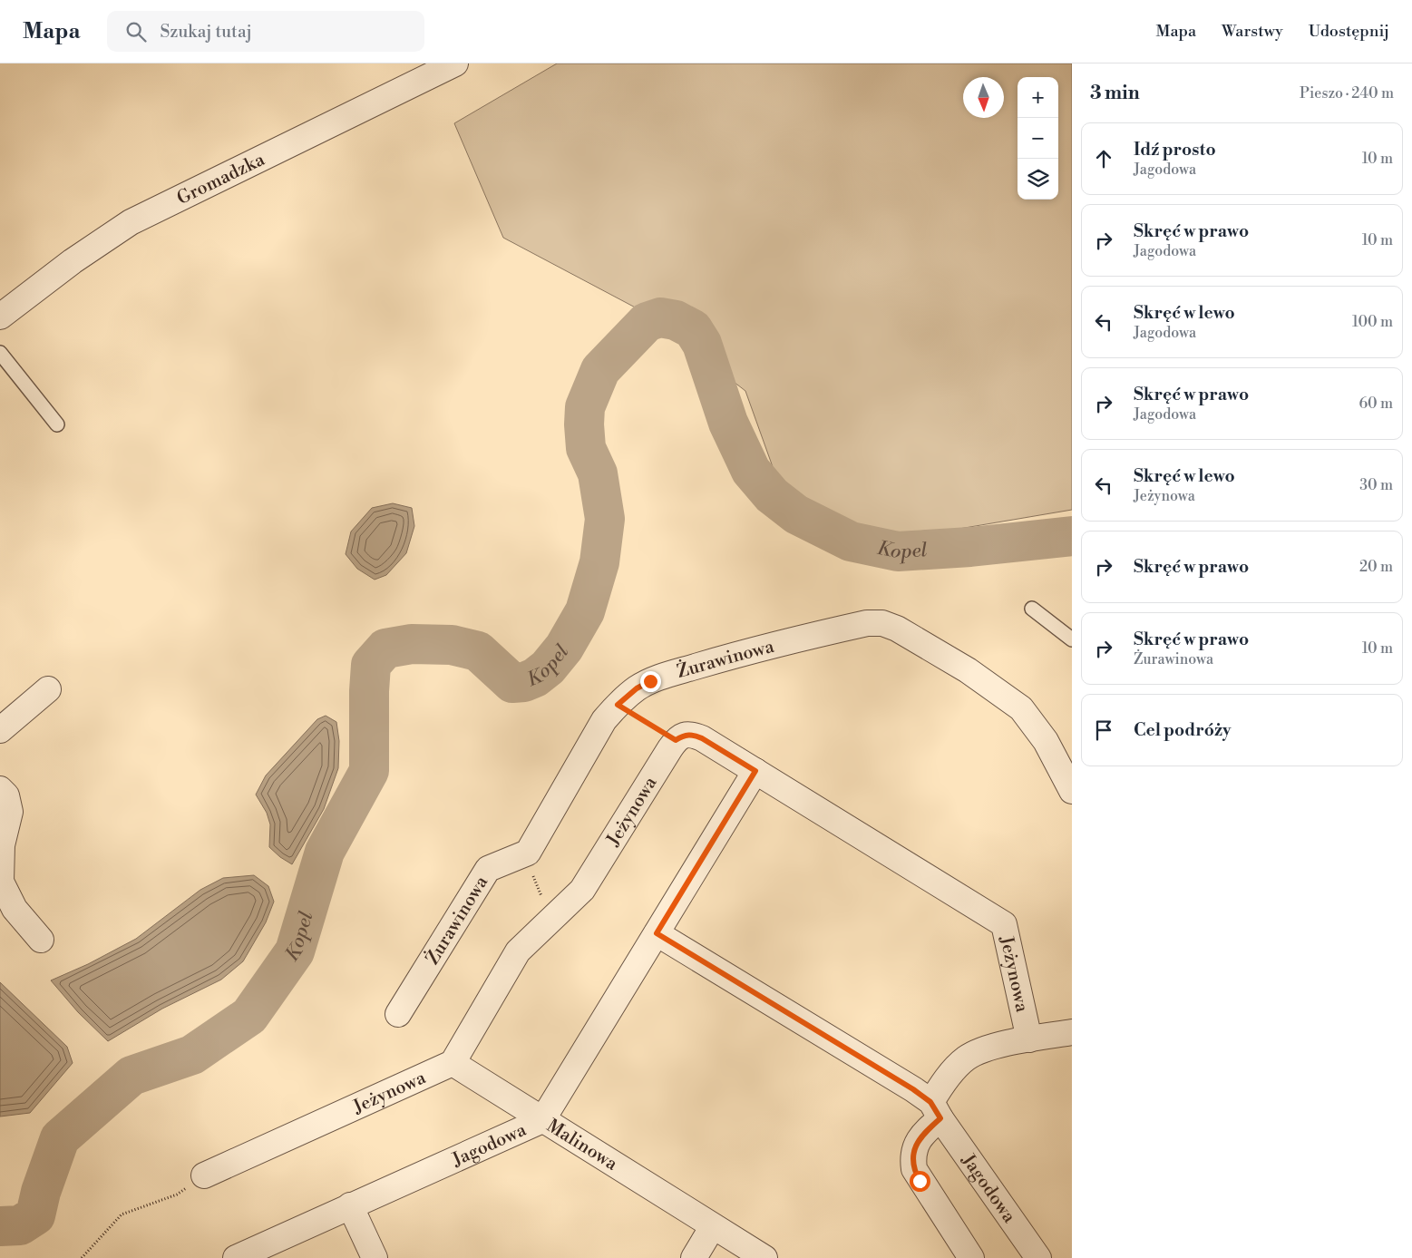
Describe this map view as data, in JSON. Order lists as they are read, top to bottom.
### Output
{
  "streets": {
    "street": [
      "Gromadzka",
      "Żurawinowa",
      "Jeżynowa",
      "Jagodowa",
      "Malinowa"
    ]
  },
  "crossings": [
    ["Jeżynowa", "Jagodowa"],
    ["Jeżynowa", "Malinowa"],
    ["Jagodowa", "Malinowa"]
  ],
  "water": ["Kopel"],
  "north": "bottom",
  "page": {
    "header": "Mapa",
    "search": "Szukaj tutaj",
    "nav": ["Mapa", "Warstwy", "Udostępnij"],
    "heading": ["3 min", "Pieszo · 240 m"],
    "map_buttons": ["+", "−"],
    "list": [
      ["Idź prosto", "Jagodowa", "10 m"],
      ["Skręć w prawo", "Jagodowa", "10 m"],
      ["Skręć w lewo", "Jagodowa", "100 m"],
      ["Skręć w prawo", "Jagodowa", "60 m"],
      ["Skręć w lewo", "Jeżynowa", "30 m"],
      ["Skręć w prawo", "20 m"],
      ["Skręć w prawo", "Żurawinowa", "10 m"],
      "Cel podróży"
    ]
  }
}
